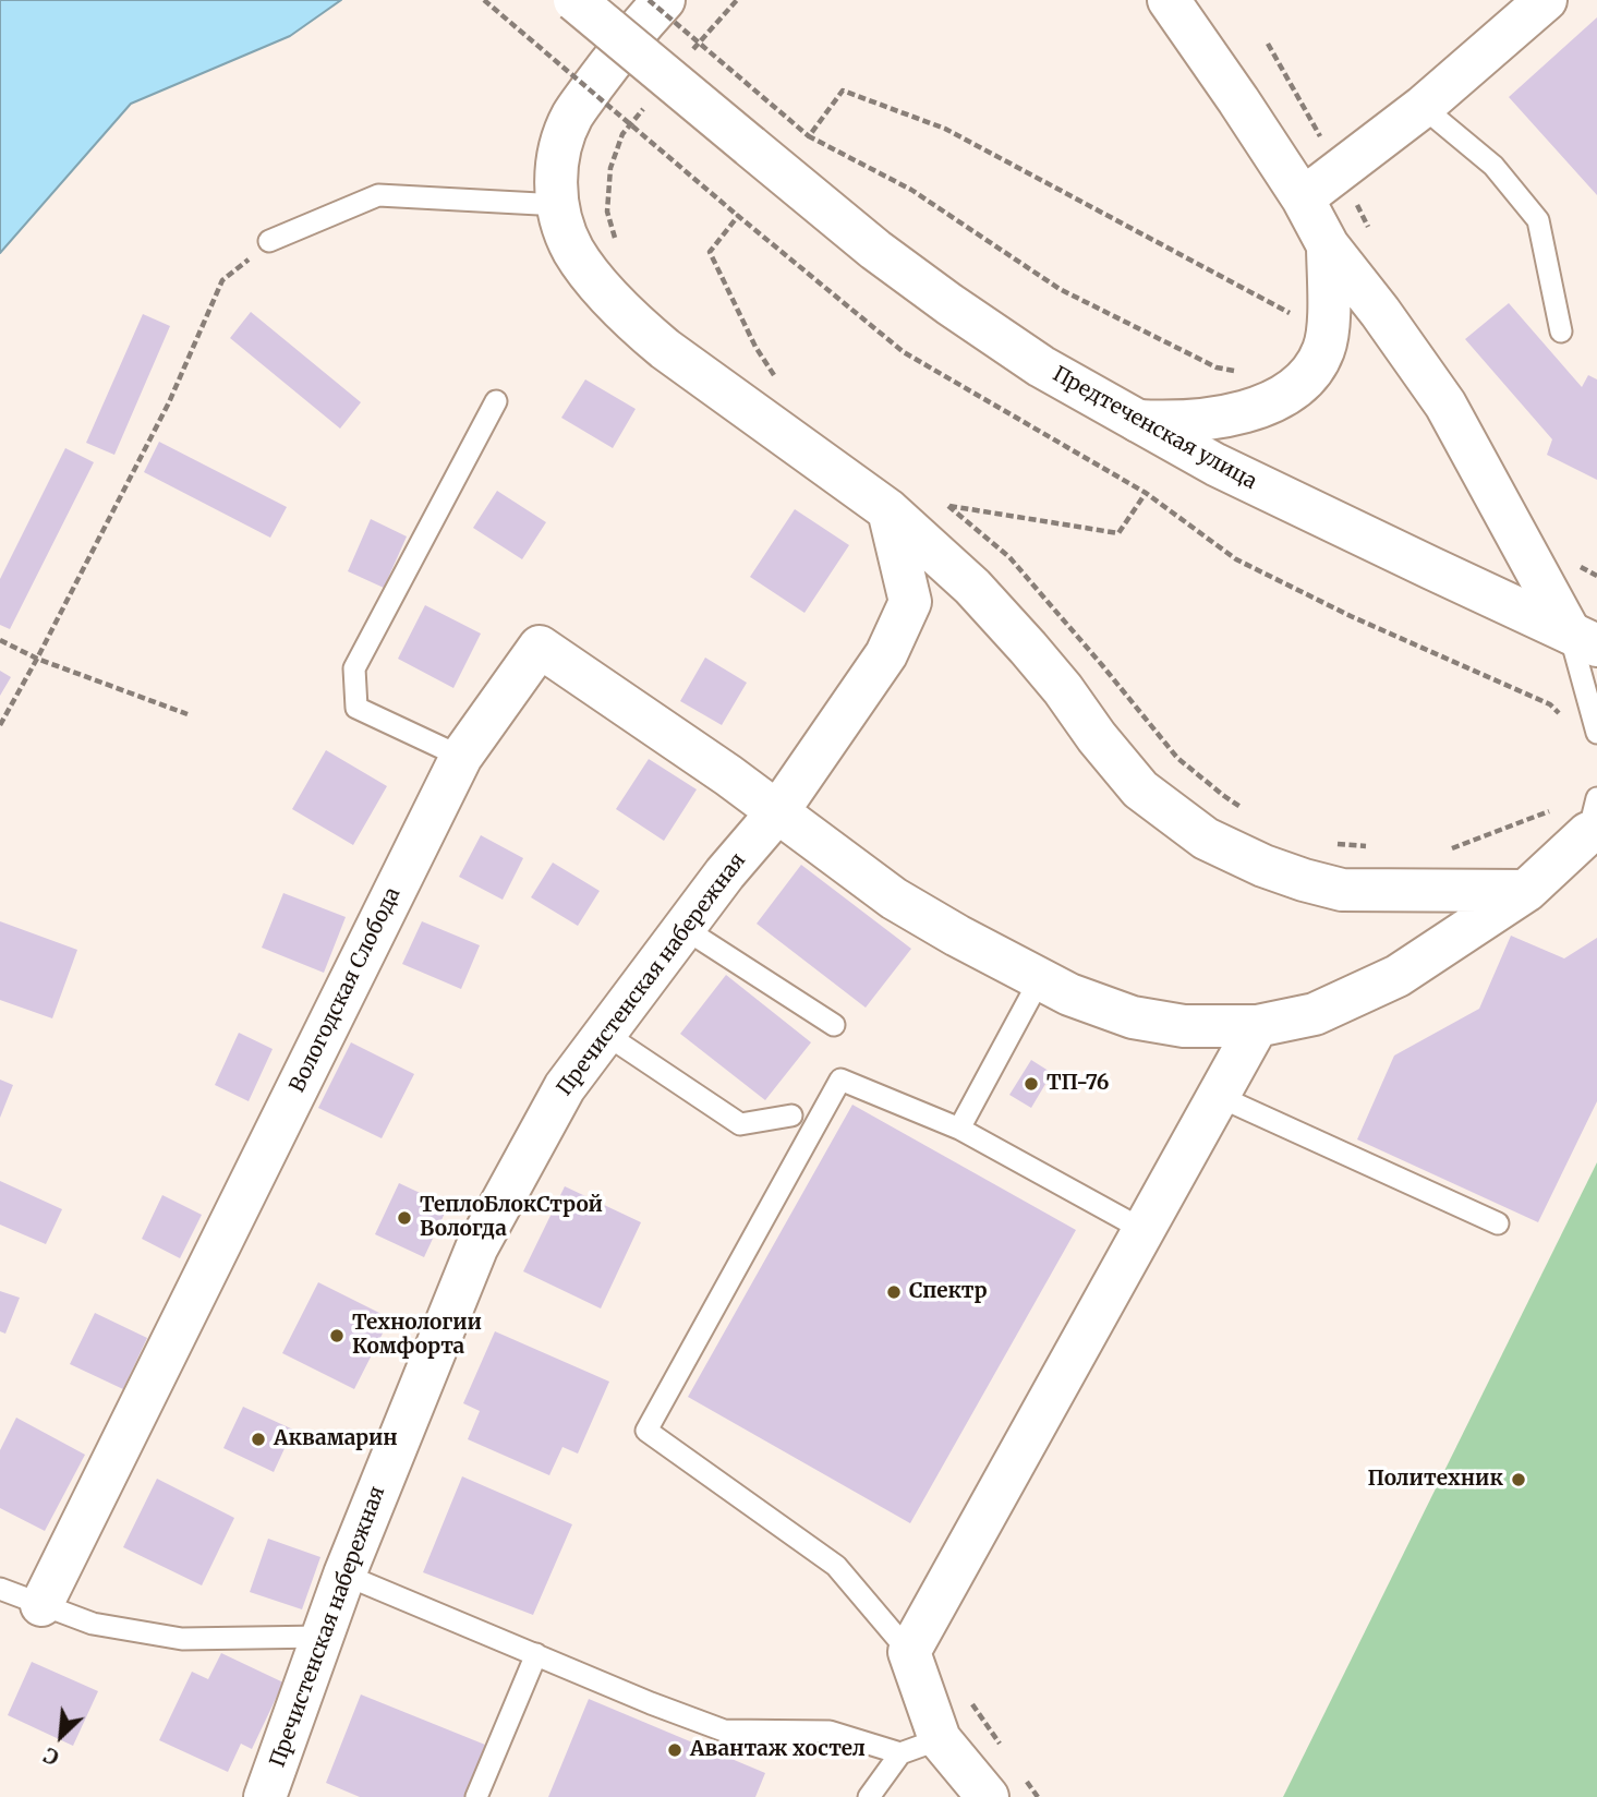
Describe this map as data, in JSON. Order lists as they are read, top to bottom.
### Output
{
  "streets": {
    "street": ["Предтеченская улица", "Пречистенская набережная", "Вологодская Слобода"]
  },
  "crossings": [
    ["Пречистенская набережная", "Вологодская Слобода"]
  ],
  "places": [
    "ТП-76",
    "ТеплоБлокСтрой Вологда",
    "Спектр",
    "Технологии Комфорта",
    "Аквамарин",
    "Политехник",
    "Авантаж хостел"
  ],
  "north": "bottom left"
}
